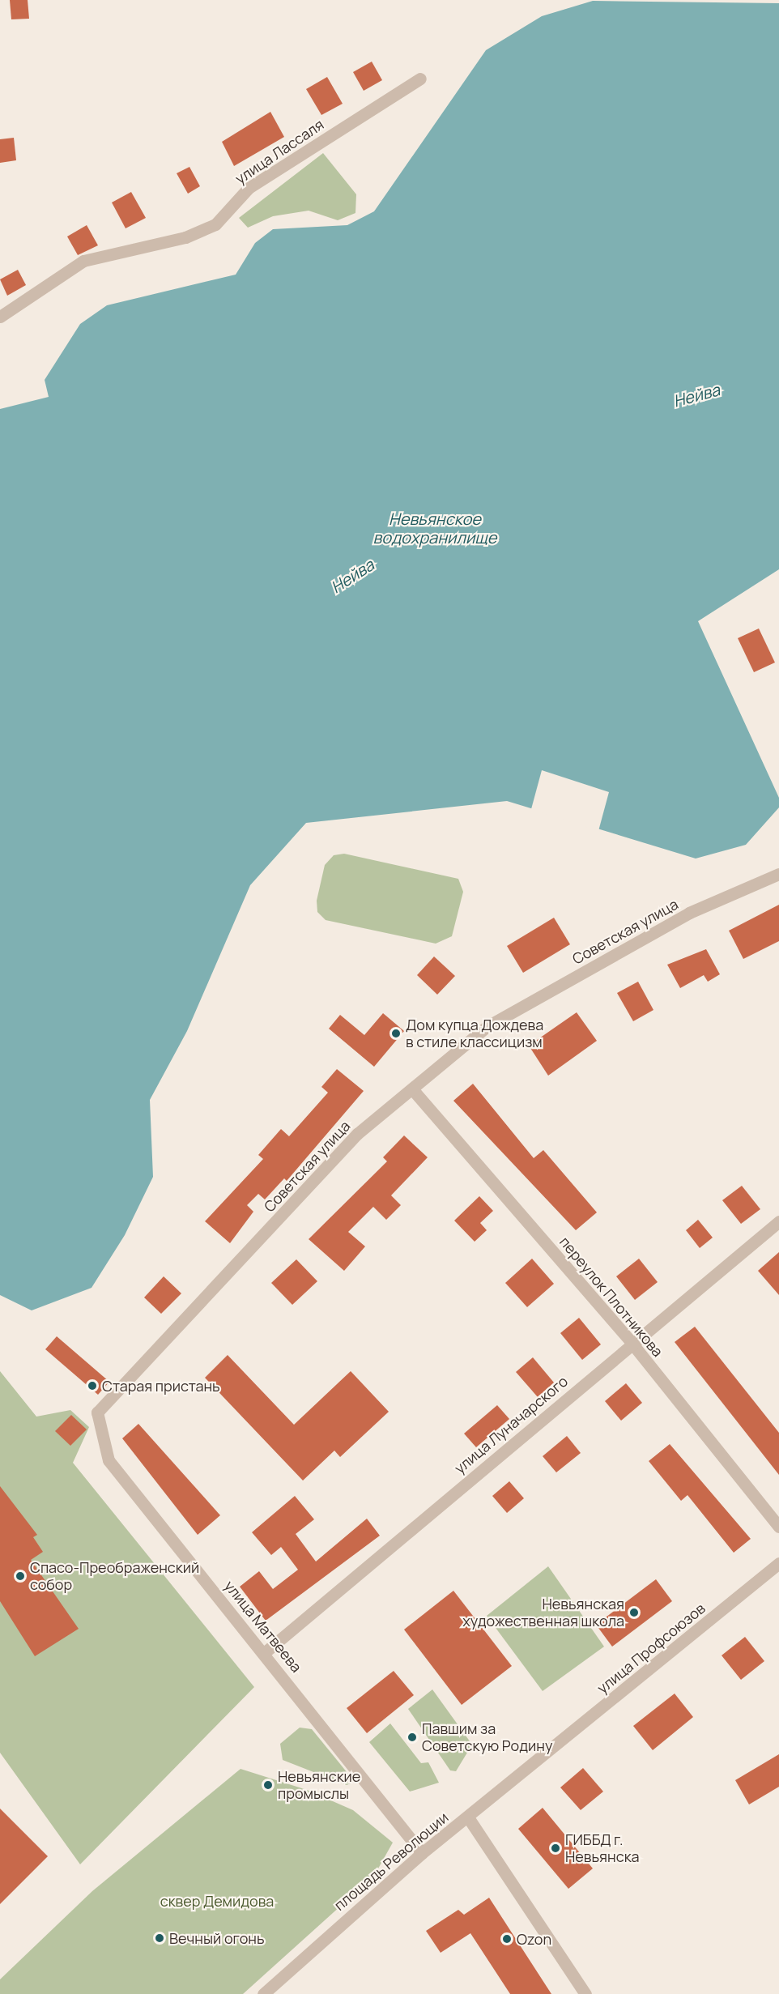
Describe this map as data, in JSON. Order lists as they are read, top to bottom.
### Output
{
  "streets": {
    "street": [
      "улица Лассаля",
      "Советская улица",
      "переулок Плотникова",
      "улица Луначарского",
      "улица Матвеева",
      "улица Профсоюзов",
      "площадь Революции"
    ]
  },
  "crossings": [
    ["Советская улица", "переулок Плотникова"],
    ["Советская улица", "улица Матвеева"],
    ["переулок Плотникова", "улица Луначарского"],
    ["улица Луначарского", "улица Матвеева"],
    ["улица Матвеева", "площадь Революции"],
    ["улица Профсоюзов", "площадь Революции"]
  ],
  "water": ["Нейва", "Невьянское водохранилище"],
  "parks": ["сквер Демидова"],
  "places": [
    "Дом купца Дождева в стиле классицизм",
    "Старая пристань",
    "Спасо-Преображенский собор",
    "Невьянская художественная школа",
    "Павшим за Советскую Родину",
    "Невьянские промыслы",
    "ГИББД г. Невьянска",
    "Вечный огонь",
    "Ozon"
  ]
}
